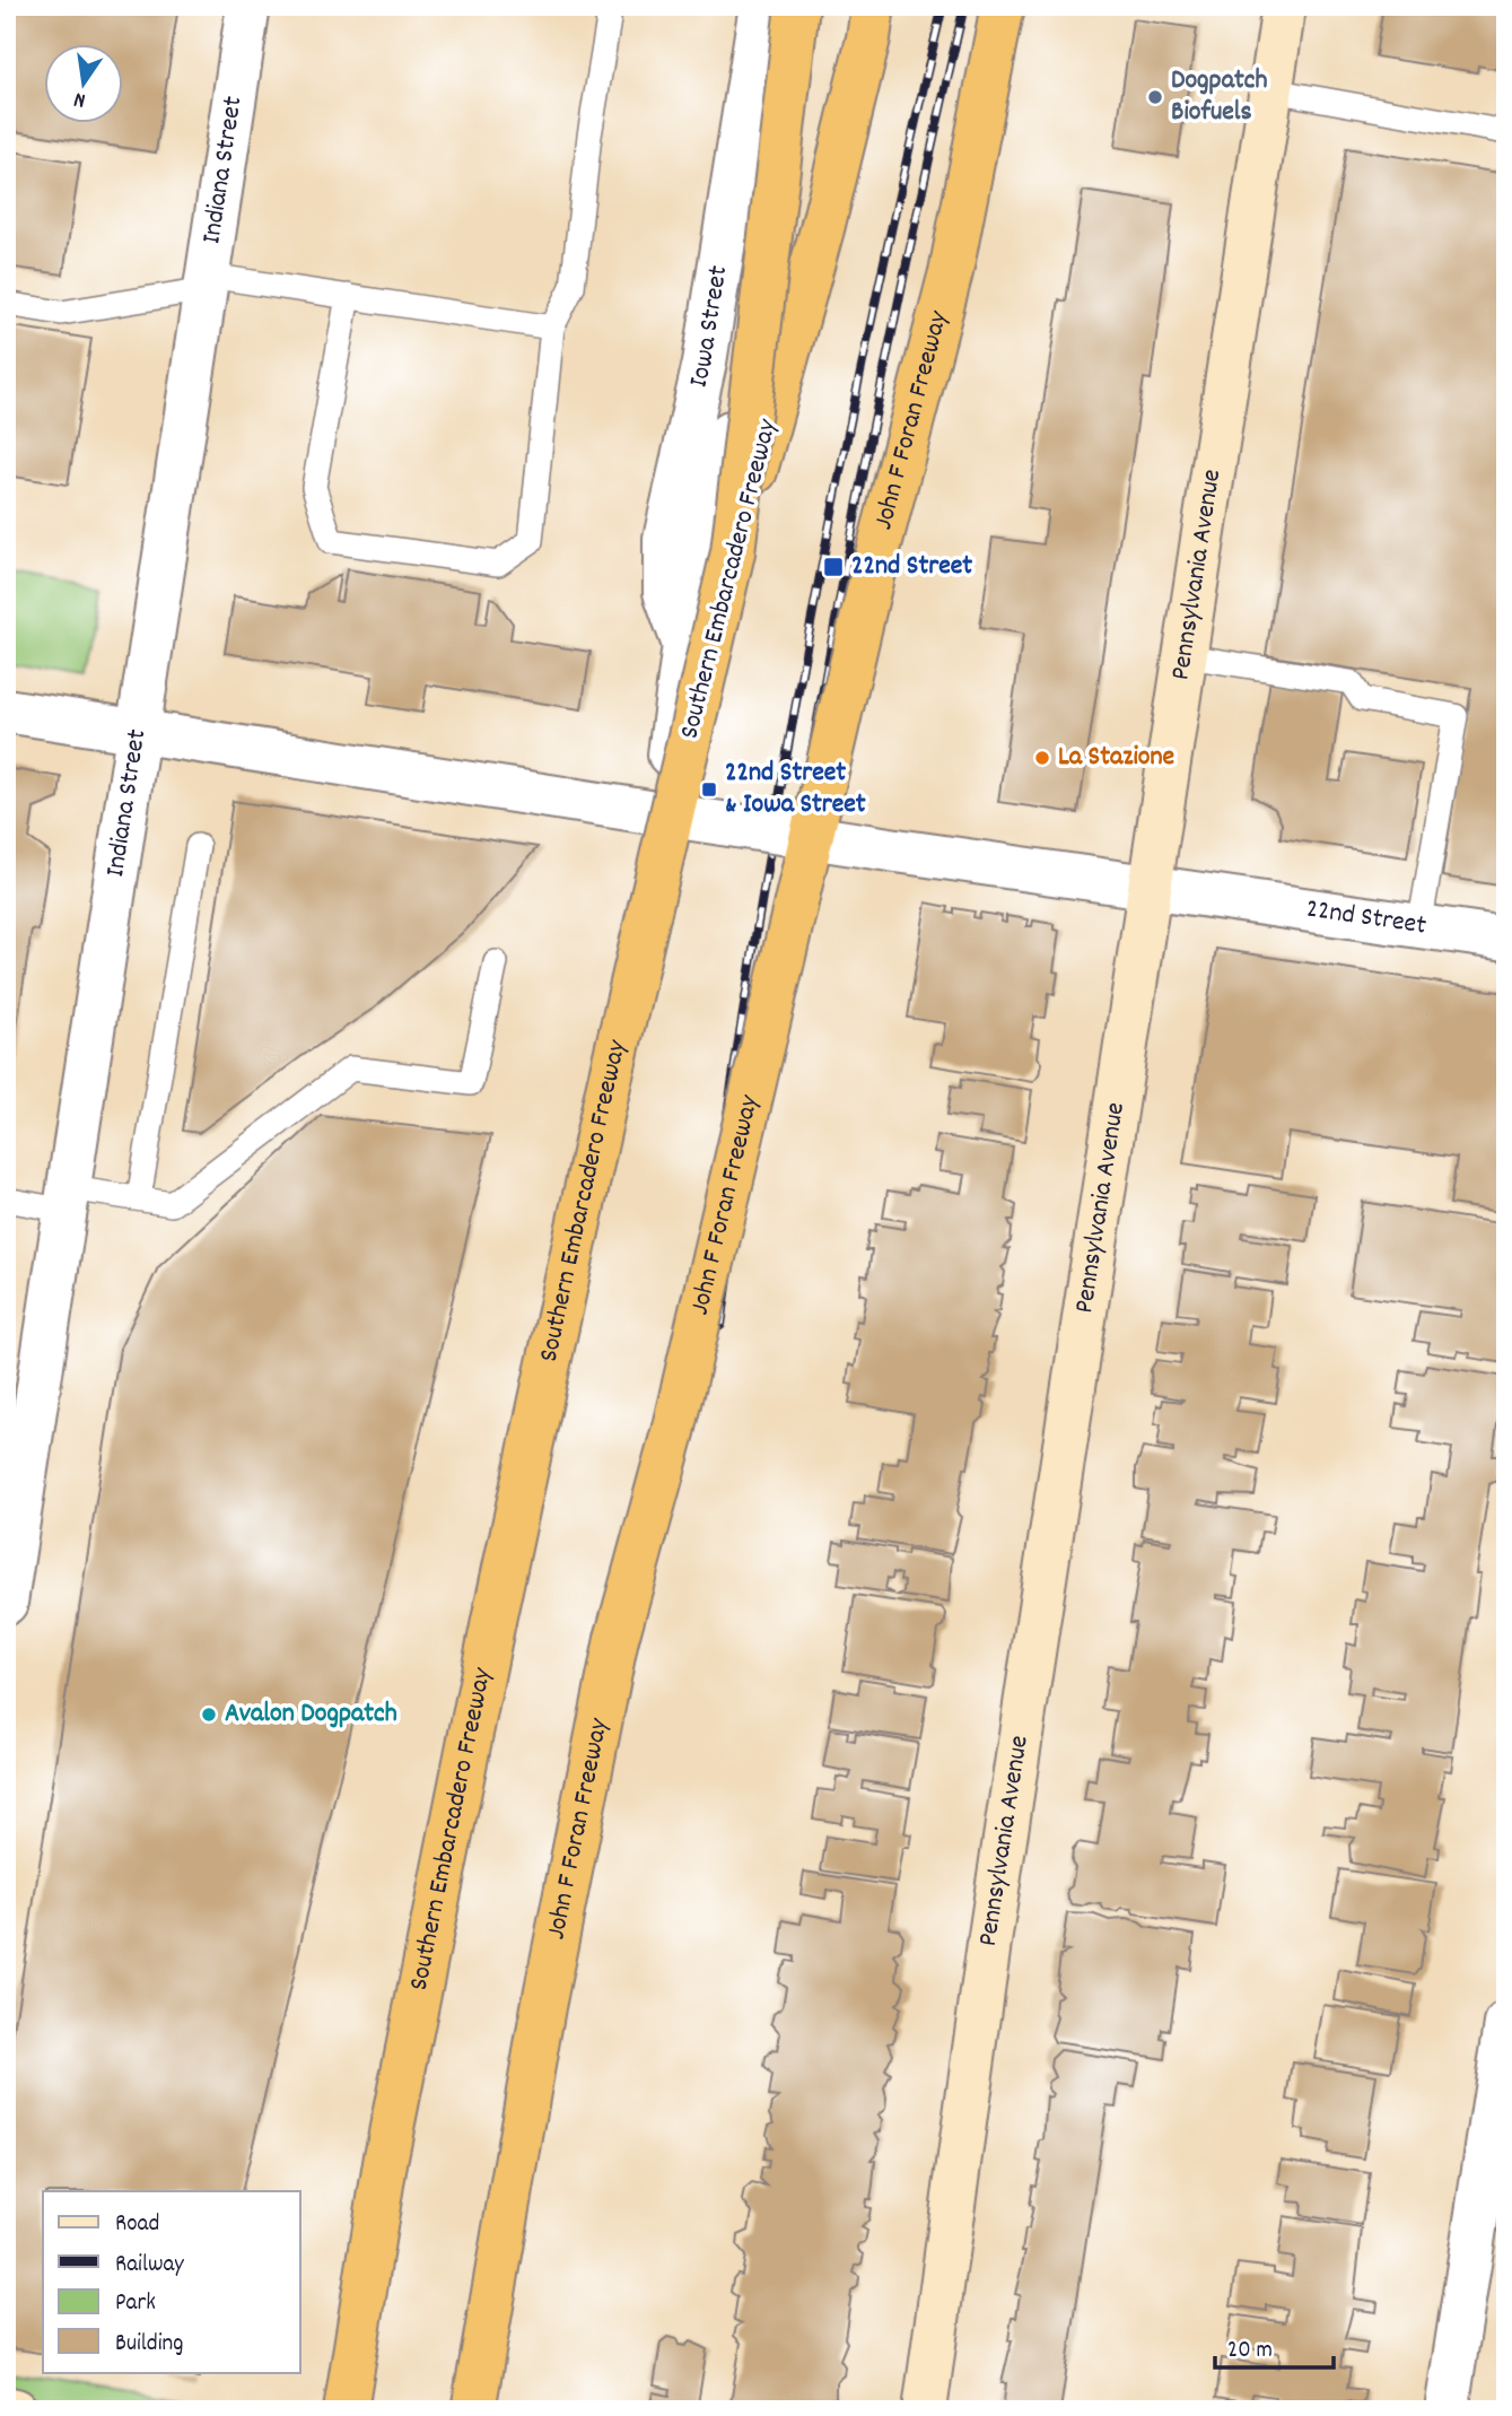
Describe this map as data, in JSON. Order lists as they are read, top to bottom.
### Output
{
  "streets": {
    "highway": ["John F Foran Freeway", "Southern Embarcadero Freeway"],
    "main road": ["Pennsylvania Avenue"],
    "street": ["Indiana Street", "Iowa Street", "22nd Street"]
  },
  "crossings": [
    ["Indiana Street", "22nd Street"],
    ["Iowa Street", "22nd Street"],
    ["Pennsylvania Avenue", "22nd Street"]
  ],
  "places": {
    "other": ["Dogpatch Biofuels", "La Stazione", "Avalon Dogpatch"],
    "transit": ["22nd Street", "22nd Street & Iowa Street"]
  },
  "legend": [
    "Road",
    "Railway",
    "Park",
    "Building"
  ],
  "scale_bar": "20 m",
  "north": "bottom"
}
